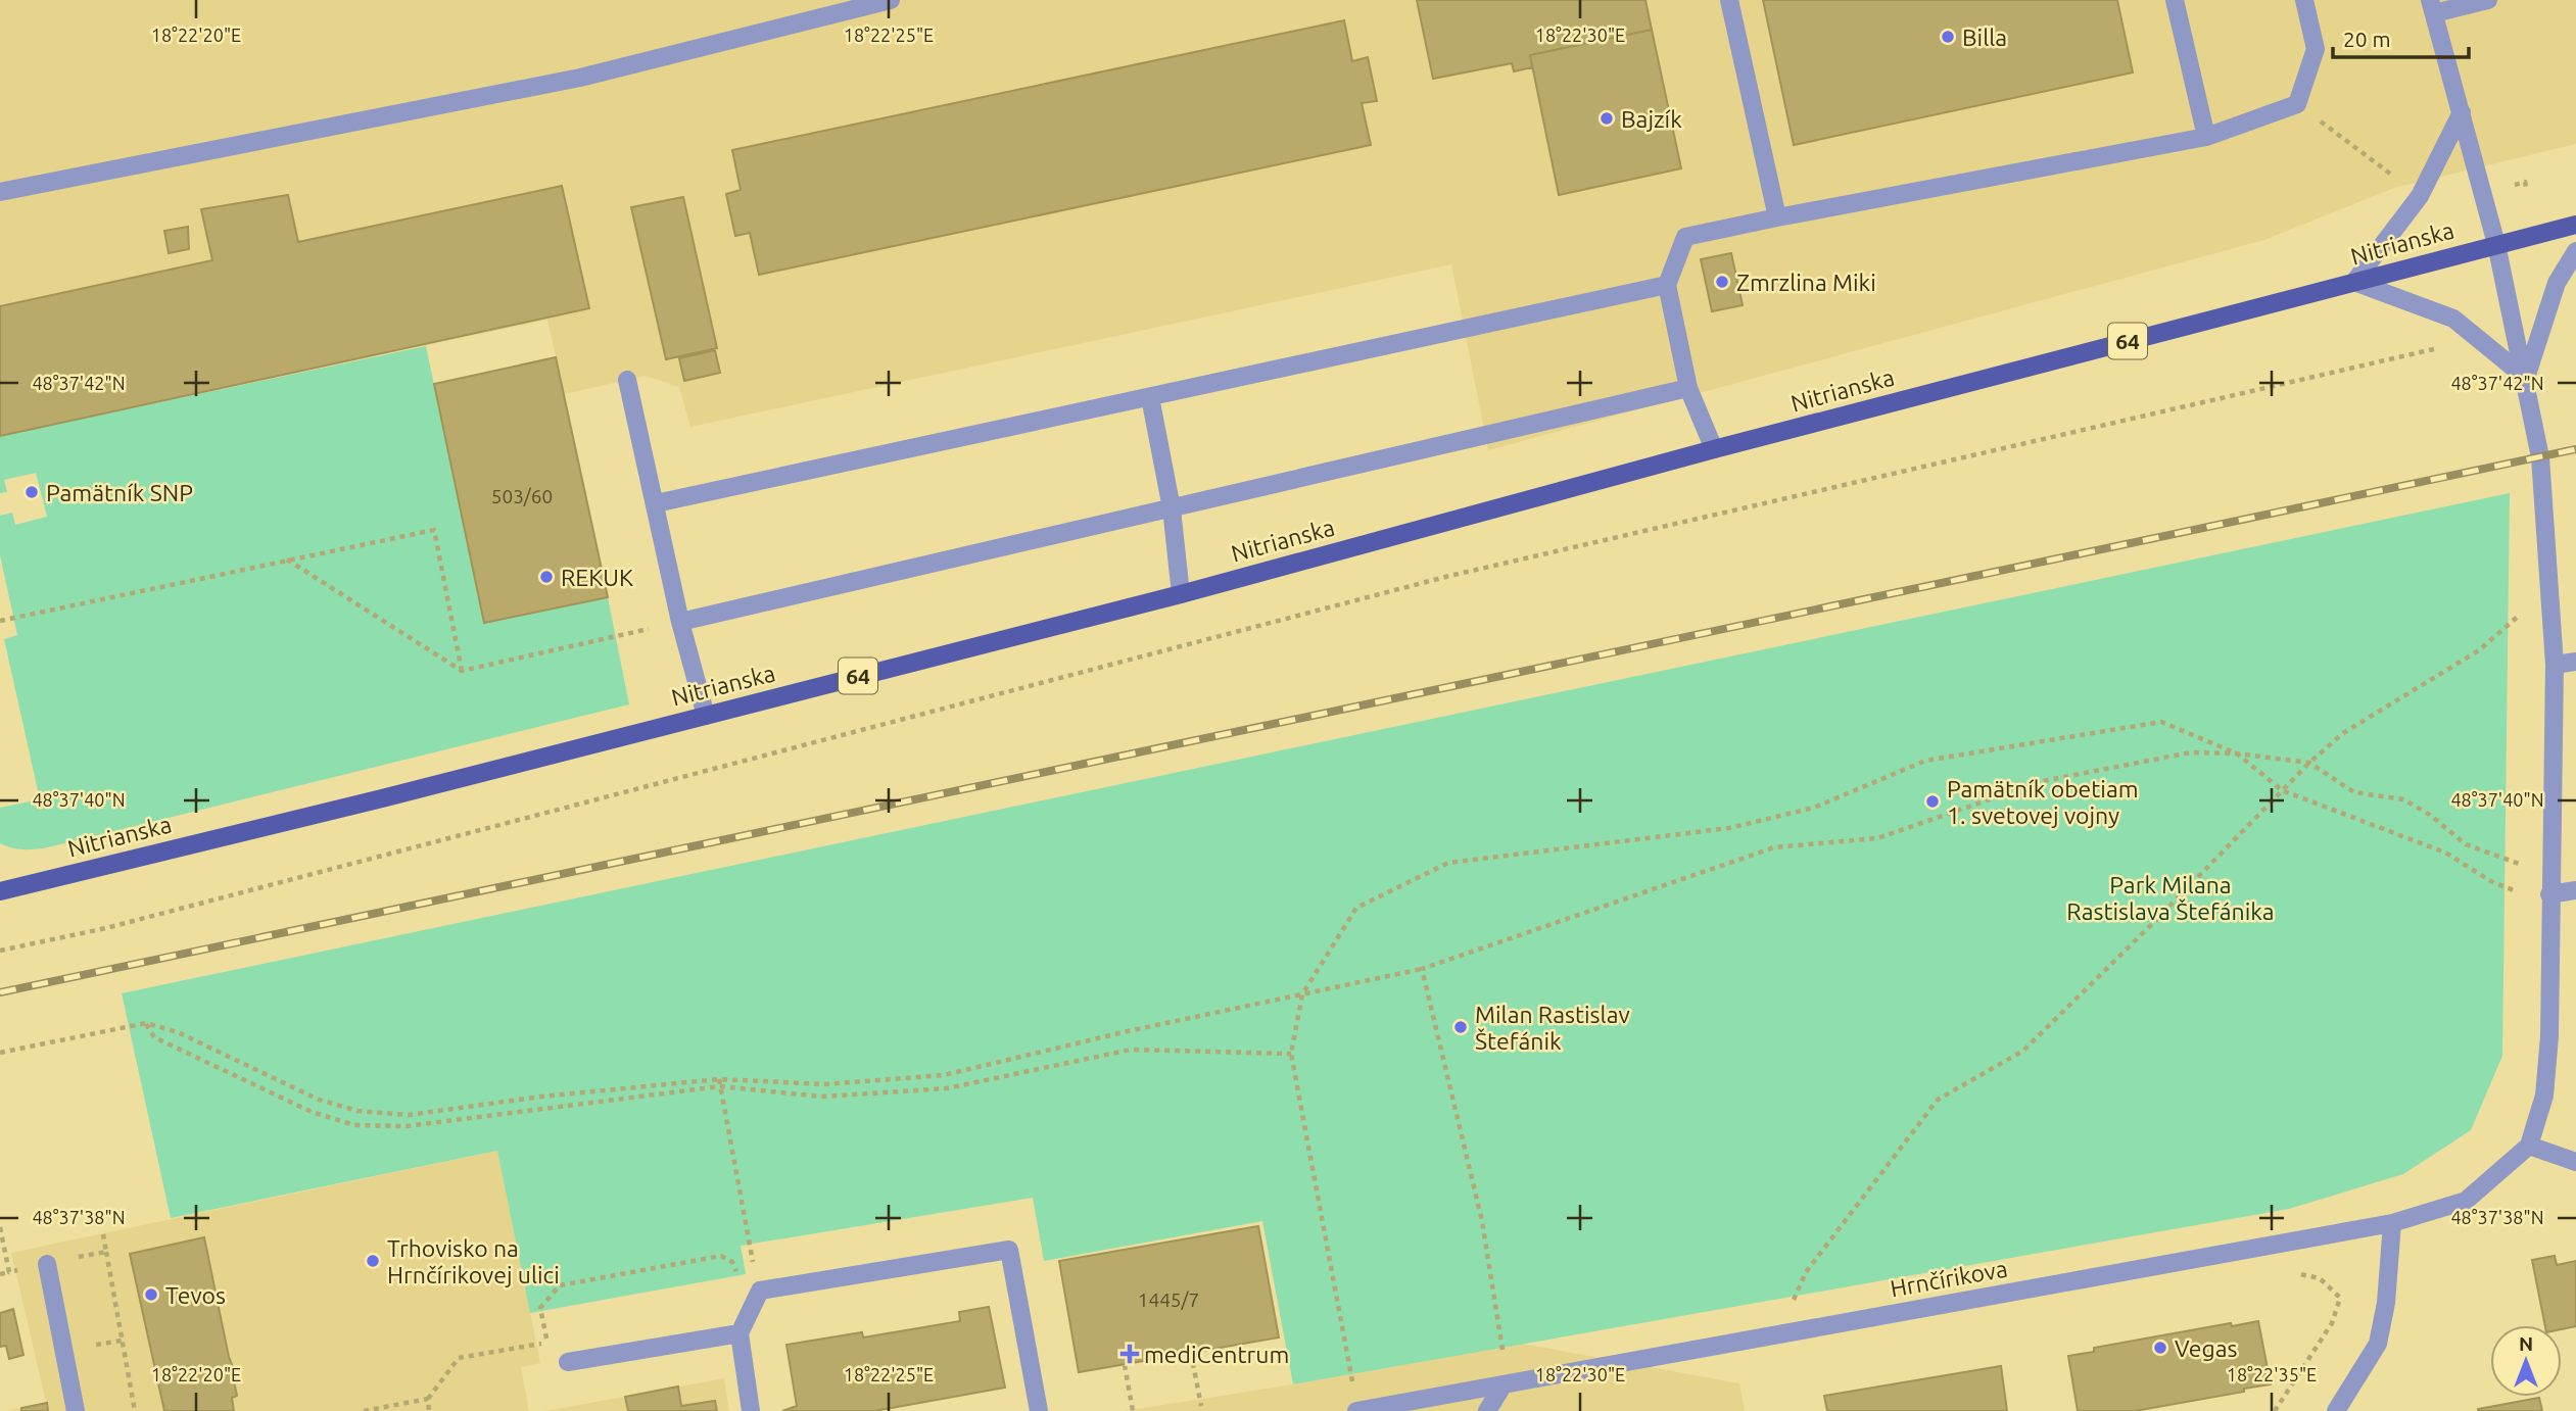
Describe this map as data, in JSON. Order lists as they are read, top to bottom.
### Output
{
  "streets": {
    "main road": ["Nitrianska", "64"],
    "street": ["Hrnčírikova"]
  },
  "parks": ["Park Milana Rastislava Štefánika"],
  "places": {
    "other": [
      "Billa",
      "Bajzík",
      "Zmrzlina Miki",
      "Pamätník SNP",
      "REKUK",
      "Pamätník obetiam 1. svetovej vojny",
      "Milan Rastislav Štefánik",
      "Trhovisko na Hrnčírikovej ulici",
      "Tevos",
      "Vegas"
    ],
    "health": ["mediCentrum"]
  },
  "house_numbers": ["503/60", "1445/7"],
  "scale_bar": "20 m",
  "north": "top",
  "coordinates": [
    "18°22'20\"E",
    "18°22'25\"E",
    "18°22'30\"E",
    "48°37'42\"N",
    "48°37'40\"N",
    "48°37'38\"N",
    "18°22'35\"E"
  ]
}
